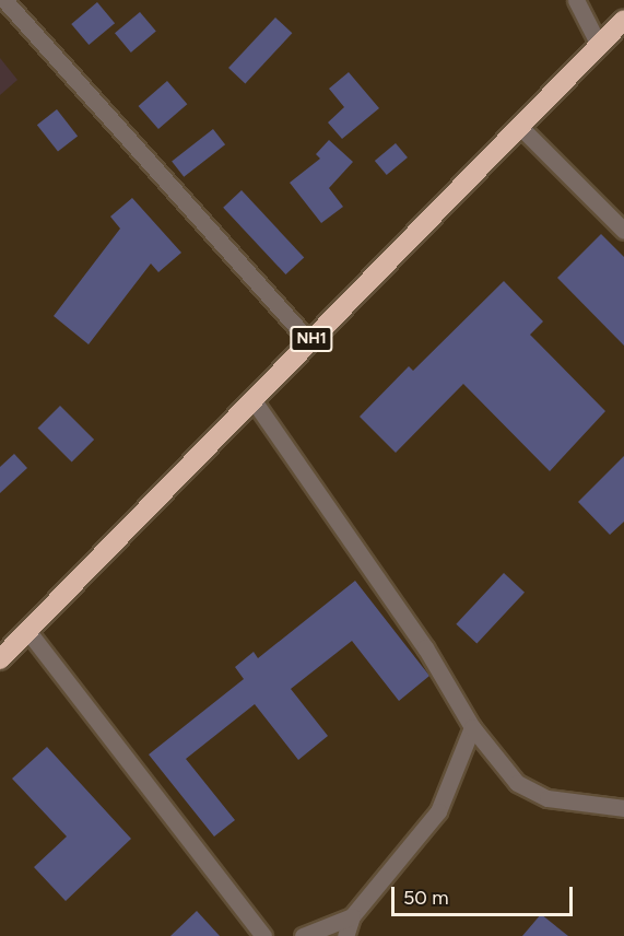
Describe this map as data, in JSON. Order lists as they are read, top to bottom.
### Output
{
  "streets": {
    "highway": ["NH1"]
  },
  "scale_bar": "50 m"
}
